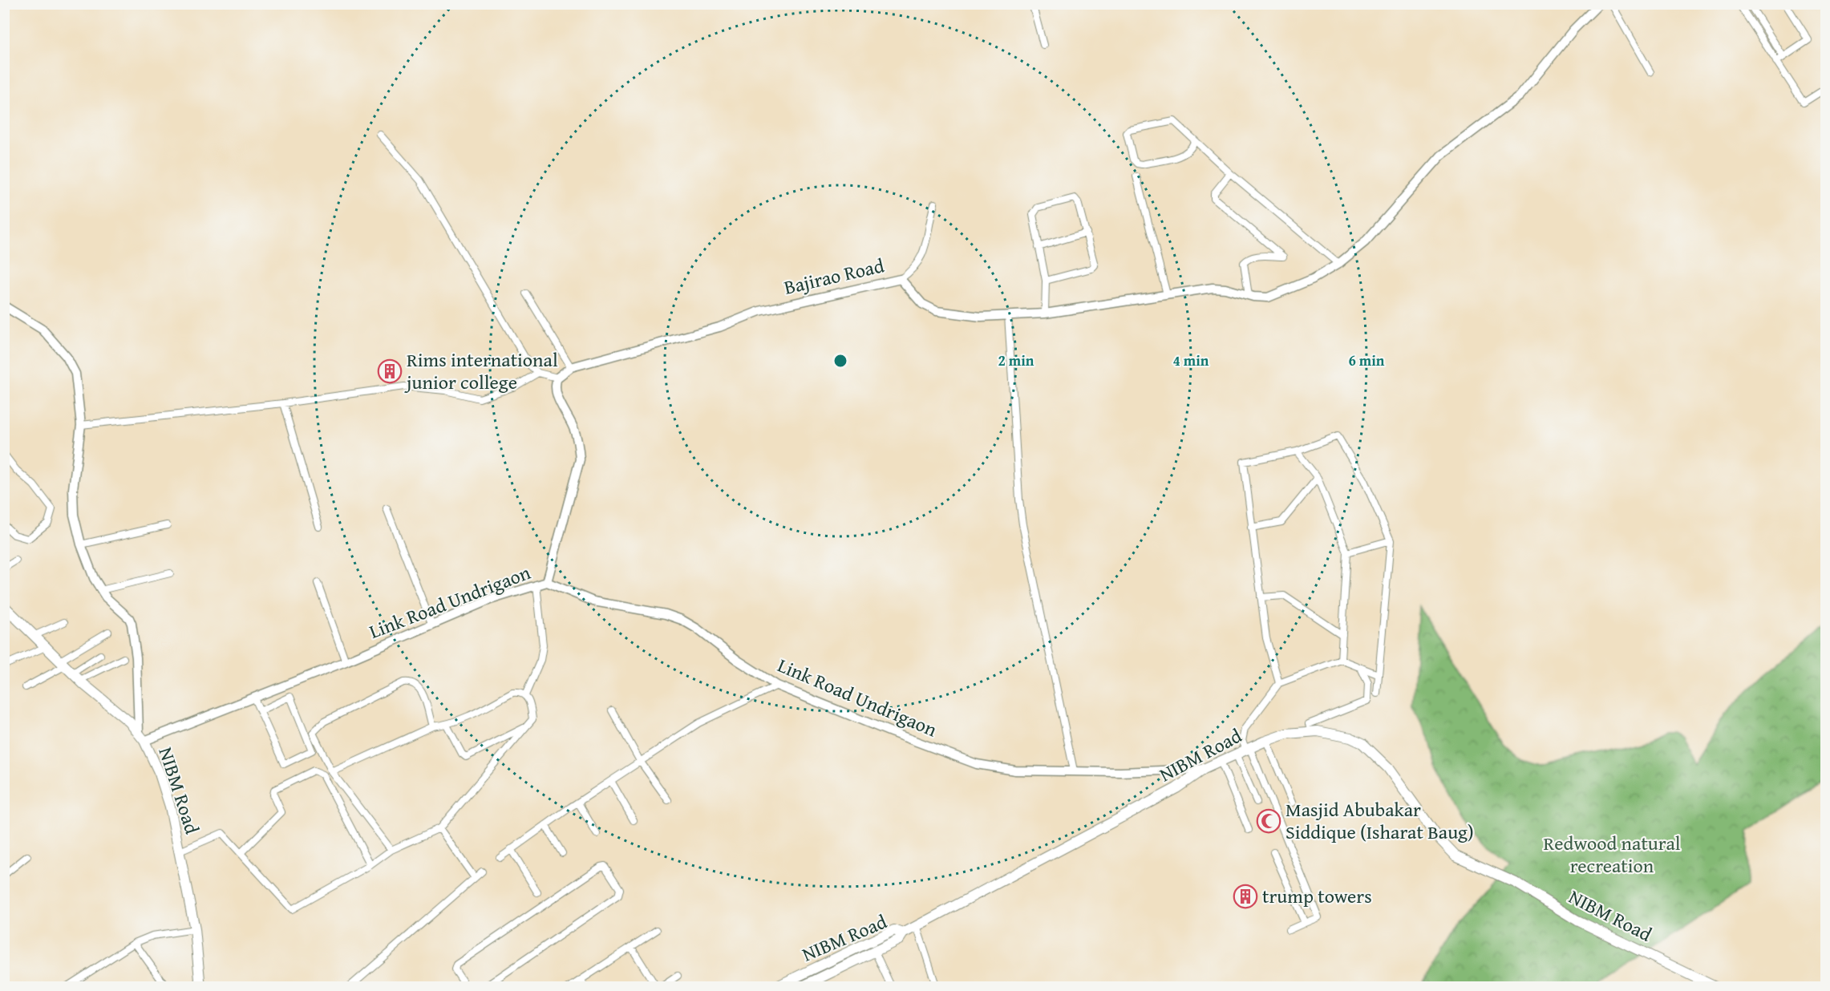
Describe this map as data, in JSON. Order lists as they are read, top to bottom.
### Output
{
  "streets": {
    "main road": ["NIBM Road"],
    "street": ["Bajirao Road", "Link Road Undrigaon"]
  },
  "crossings": [
    ["Link Road Undrigaon", "NIBM Road"]
  ],
  "parks": ["Redwood natural recreation"],
  "places": {
    "building": ["Rims international junior college", "trump towers"],
    "mosque": ["Masjid Abubakar Siddique (Isharat Baug)"]
  },
  "rings": ["2 min", "4 min", "6 min"]
}
